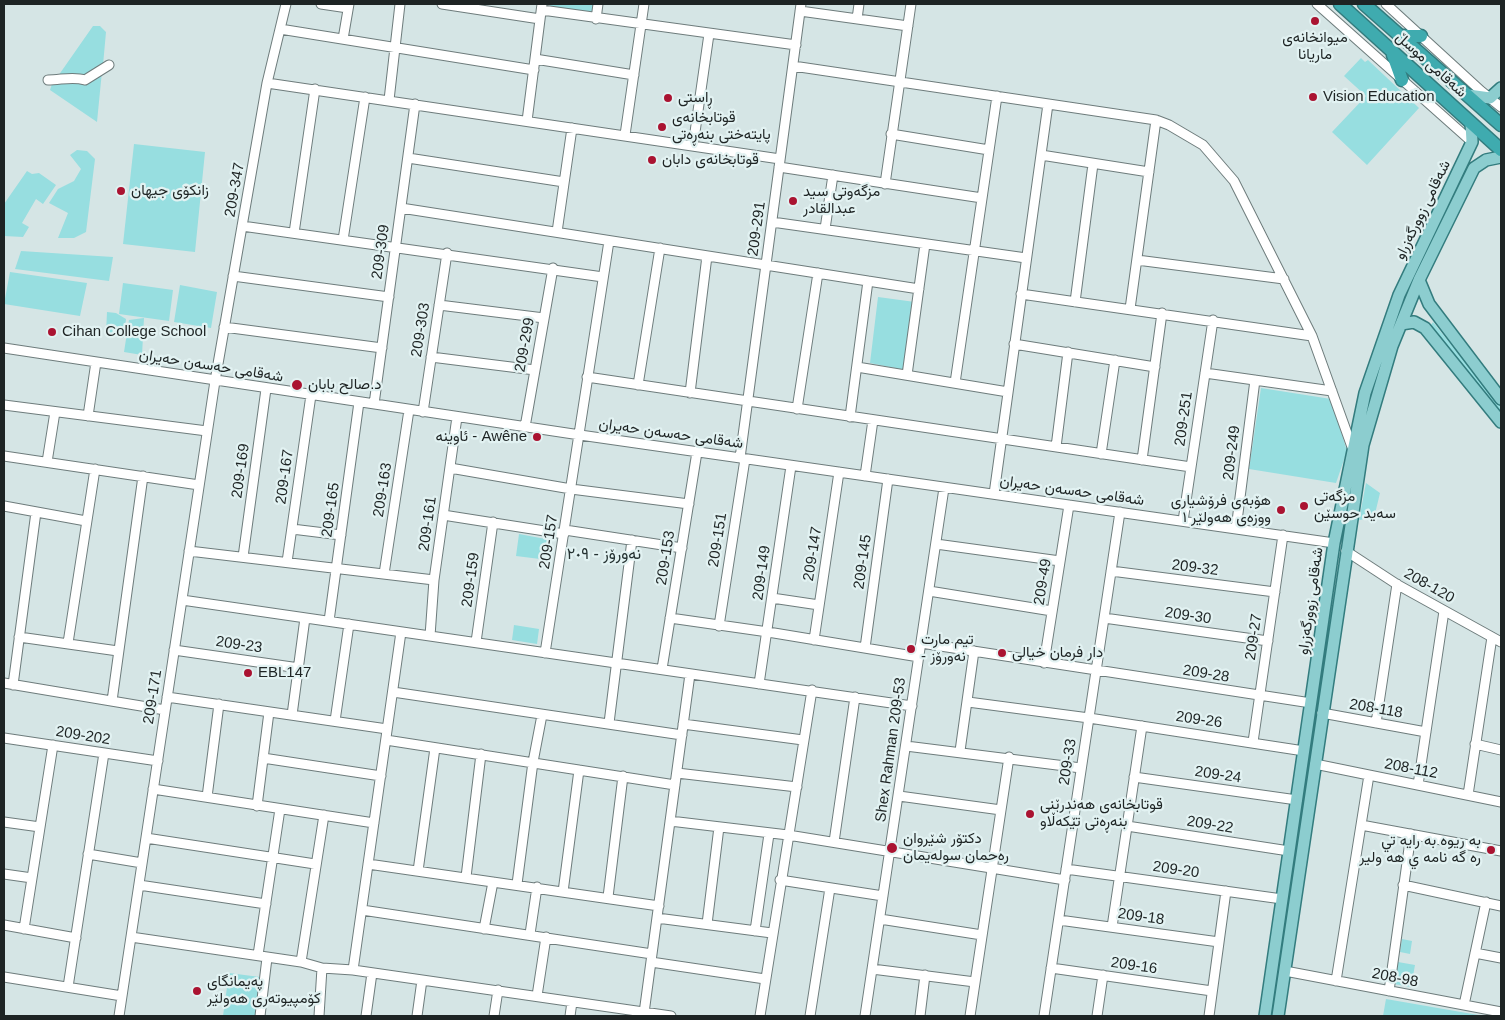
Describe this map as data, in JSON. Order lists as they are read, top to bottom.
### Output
{
  "streets": {
    "highway": ["شەقامی موسڵ"],
    "main road": ["شەقامی زوورگەزراو"],
    "street": [
      "209-347",
      "209-291",
      "209-309",
      "209-303",
      "209-299",
      "شەقامی حەسەن حەیران",
      "209-251",
      "209-249",
      "209-169",
      "209-167",
      "209-163",
      "209-165",
      "209-161",
      "209-151",
      "209-157",
      "209-147",
      "209-153",
      "209-145",
      "209-32",
      "209-149",
      "209-159",
      "209-49",
      "208-120",
      "209-30",
      "209-27",
      "209-23",
      "209-28",
      "209-171",
      "208-118",
      "209-26",
      "209-202",
      "Shex Rahman 209-53",
      "209-33",
      "208-112",
      "209-24",
      "209-22",
      "209-20",
      "209-18",
      "209-16",
      "208-98"
    ]
  },
  "crossings": [
    ["شەقامی موسڵ", "شەقامی زوورگەزراو"],
    ["209-347", "شەقامی حەسەن حەیران"],
    ["209-347", "209-171"],
    ["شەقامی زوورگەزراو", "شەقامی حەسەن حەیران"],
    ["شەقامی زوورگەزراو", "208-120"],
    ["شەقامی زوورگەزراو", "209-28"],
    ["شەقامی زوورگەزراو", "208-118"],
    ["شەقامی زوورگەزراو", "209-26"],
    ["شەقامی زوورگەزراو", "208-112"],
    ["شەقامی زوورگەزراو", "209-24"],
    ["شەقامی زوورگەزراو", "209-22"],
    ["شەقامی زوورگەزراو", "209-20"],
    ["شەقامی زوورگەزراو", "208-98"],
    ["209-291", "شەقامی حەسەن حەیران"],
    ["209-291", "209-151"],
    ["209-309", "شەقامی حەسەن حەیران"],
    ["209-303", "شەقامی حەسەن حەیران"],
    ["209-299", "شەقامی حەسەن حەیران"],
    ["شەقامی حەسەن حەیران", "209-251"],
    ["شەقامی حەسەن حەیران", "209-249"],
    ["شەقامی حەسەن حەیران", "209-169"],
    ["شەقامی حەسەن حەیران", "209-167"],
    ["شەقامی حەسەن حەیران", "209-163"],
    ["شەقامی حەسەن حەیران", "209-165"],
    ["شەقامی حەسەن حەیران", "209-161"],
    ["شەقامی حەسەن حەیران", "209-151"],
    ["شەقامی حەسەن حەیران", "209-157"],
    ["شەقامی حەسەن حەیران", "209-147"],
    ["شەقامی حەسەن حەیران", "209-153"],
    ["شەقامی حەسەن حەیران", "209-145"],
    ["شەقامی حەسەن حەیران", "209-149"],
    ["شەقامی حەسەن حەیران", "209-49"],
    ["شەقامی حەسەن حەیران", "209-27"],
    ["شەقامی حەسەن حەیران", "209-171"],
    ["شەقامی حەسەن حەیران", "Shex Rahman 209-53"],
    ["شەقامی حەسەن حەیران", "209-33"],
    ["209-32", "209-27"],
    ["209-32", "209-33"],
    ["209-49", "209-28"],
    ["209-30", "209-27"],
    ["209-30", "209-33"],
    ["209-27", "209-28"],
    ["209-27", "209-26"],
    ["209-23", "209-171"],
    ["209-28", "Shex Rahman 209-53"],
    ["209-28", "209-33"],
    ["209-171", "209-202"],
    ["209-26", "209-33"],
    ["209-33", "209-20"],
    ["209-33", "209-18"],
    ["209-33", "209-16"]
  ],
  "districts": ["نەورۆز - ٢٠٩"],
  "places": [
    "میوانخانەی ماریانا",
    "Vision Education",
    "ڕاستی",
    "قوتابخانەی پایتەختی بنەڕەتی",
    "قوتابخانەی دابان",
    "زانکۆی جیھان",
    "مزگەوتی سید عبدالقادر",
    "Cihan College School",
    "د.صالح بابان",
    "ئاوینە - Awêne",
    "مزگەتی سەید حوسێن",
    "هۆبەی فرۆشیاری ووزەی هەولێر ١",
    "تیم مارت - نەورۆز",
    "دار فرمان خیالی",
    "EBL147",
    "قوتابخانەی هەندرێنی بنەڕەتی تێکەڵاو",
    "دکتۆر شێروان رەحمان سولەیمان",
    "به ريوه به رايه تي ره گه نامه ي هه ولير",
    "پەیمانگای کۆمپیوتەری هەولێر"
  ]
}
